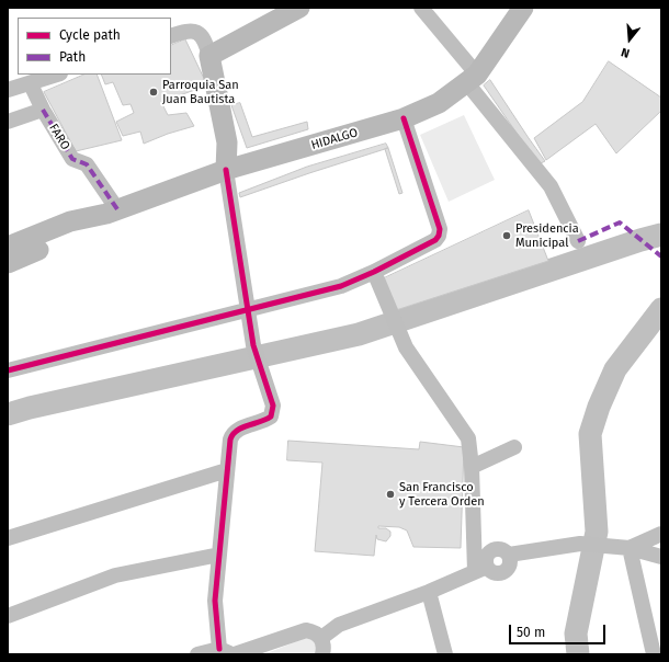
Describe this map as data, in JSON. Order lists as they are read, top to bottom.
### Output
{
  "streets": {
    "main road": ["HIDALGO"],
    "street": ["FARO"]
  },
  "crossings": [
    ["FARO", "HIDALGO"]
  ],
  "places": ["Parroquia San Juan Bautista", "Presidencia Municipal", "San Francisco y Tercera Orden"],
  "legend": ["Cycle path", "Path"],
  "scale_bar": "50 m",
  "north": "bottom"
}
